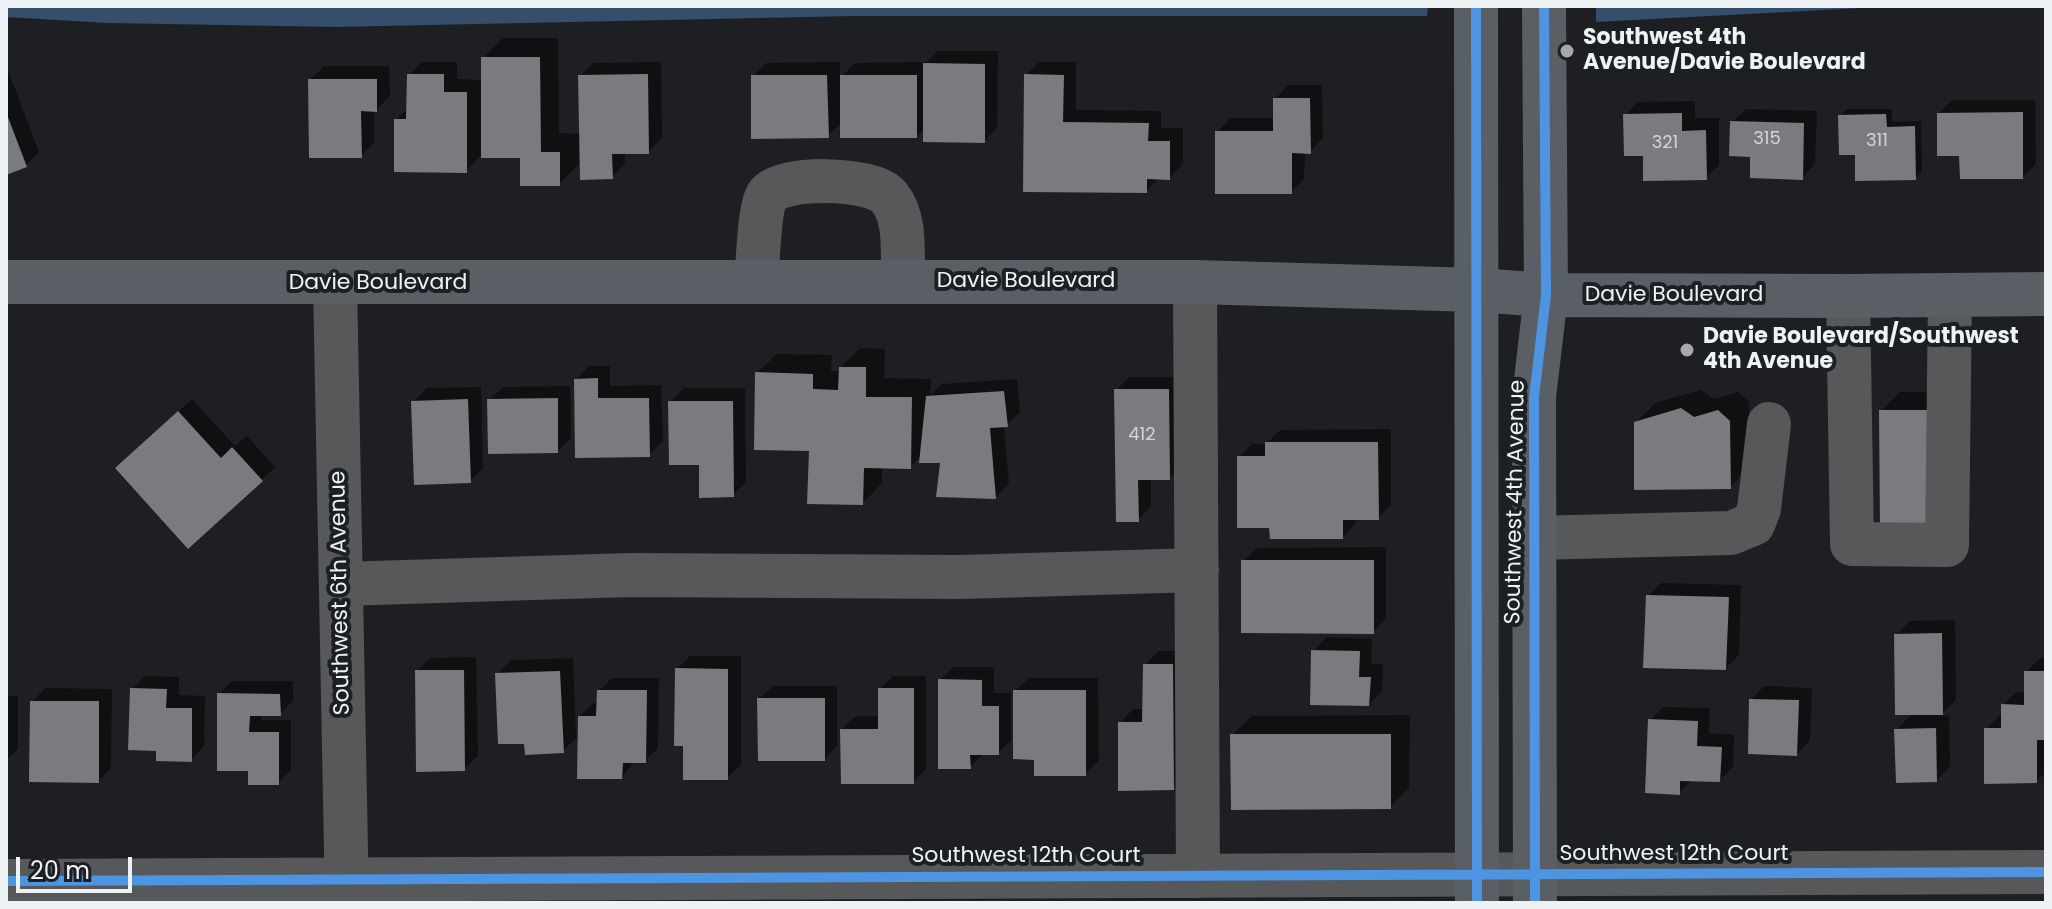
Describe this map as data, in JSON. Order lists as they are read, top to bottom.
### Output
{
  "streets": {
    "main road": ["Davie Boulevard", "Southwest 4th Avenue"],
    "street": ["Southwest 6th Avenue", "Southwest 12th Court"]
  },
  "crossings": [
    ["Davie Boulevard", "Southwest 4th Avenue"],
    ["Davie Boulevard", "Southwest 6th Avenue"],
    ["Southwest 4th Avenue", "Southwest 12th Court"],
    ["Southwest 6th Avenue", "Southwest 12th Court"]
  ],
  "places": ["Southwest 4th Avenue/Davie Boulevard", "Davie Boulevard/Southwest 4th Avenue"],
  "house_numbers": [
    "315",
    "311",
    "321",
    "412"
  ],
  "scale_bar": "20 m"
}
